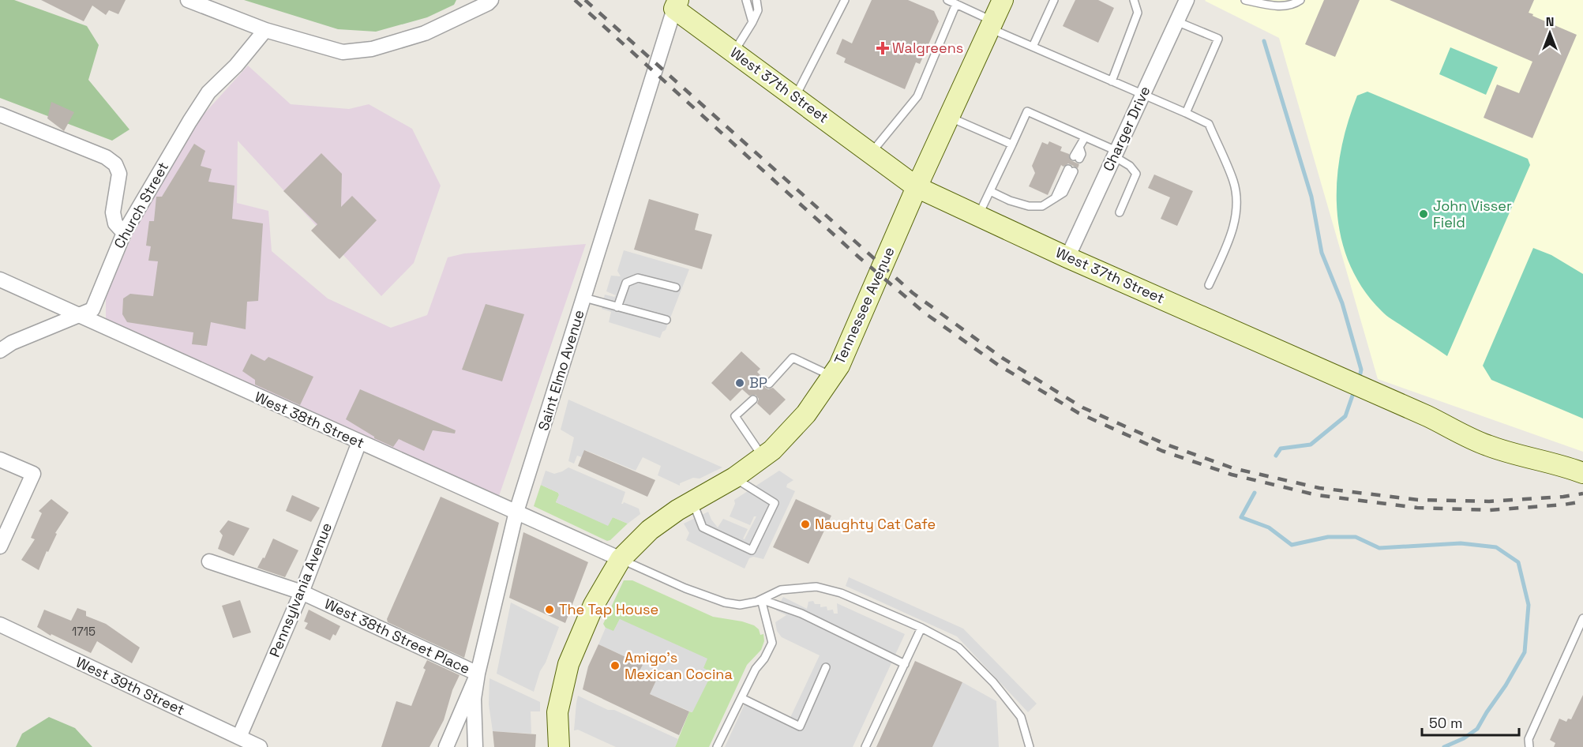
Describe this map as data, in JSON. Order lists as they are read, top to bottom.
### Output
{
  "streets": {
    "street": [
      "West 37th Street",
      "Charger Drive",
      "Church Street",
      "Tennessee Avenue",
      "Saint Elmo Avenue",
      "West 38th Street",
      "Pennsylvania Avenue",
      "West 38th Street Place",
      "West 39th Street"
    ]
  },
  "crossings": [
    ["West 37th Street", "Charger Drive"],
    ["West 37th Street", "Tennessee Avenue"],
    ["West 37th Street", "Saint Elmo Avenue"],
    ["Church Street", "West 38th Street"],
    ["Tennessee Avenue", "West 38th Street"],
    ["Saint Elmo Avenue", "West 38th Street"],
    ["Saint Elmo Avenue", "West 38th Street Place"],
    ["West 38th Street", "Pennsylvania Avenue"],
    ["Pennsylvania Avenue", "West 38th Street Place"],
    ["Pennsylvania Avenue", "West 39th Street"]
  ],
  "places": {
    "health": ["Walgreens"],
    "other": [
      "John Visser Field",
      "BP",
      "Naughty Cat Cafe",
      "The Tap House",
      "Amigo's Mexican Cocina"
    ]
  },
  "house_numbers": ["1715"],
  "scale_bar": "50 m",
  "north": "top"
}
